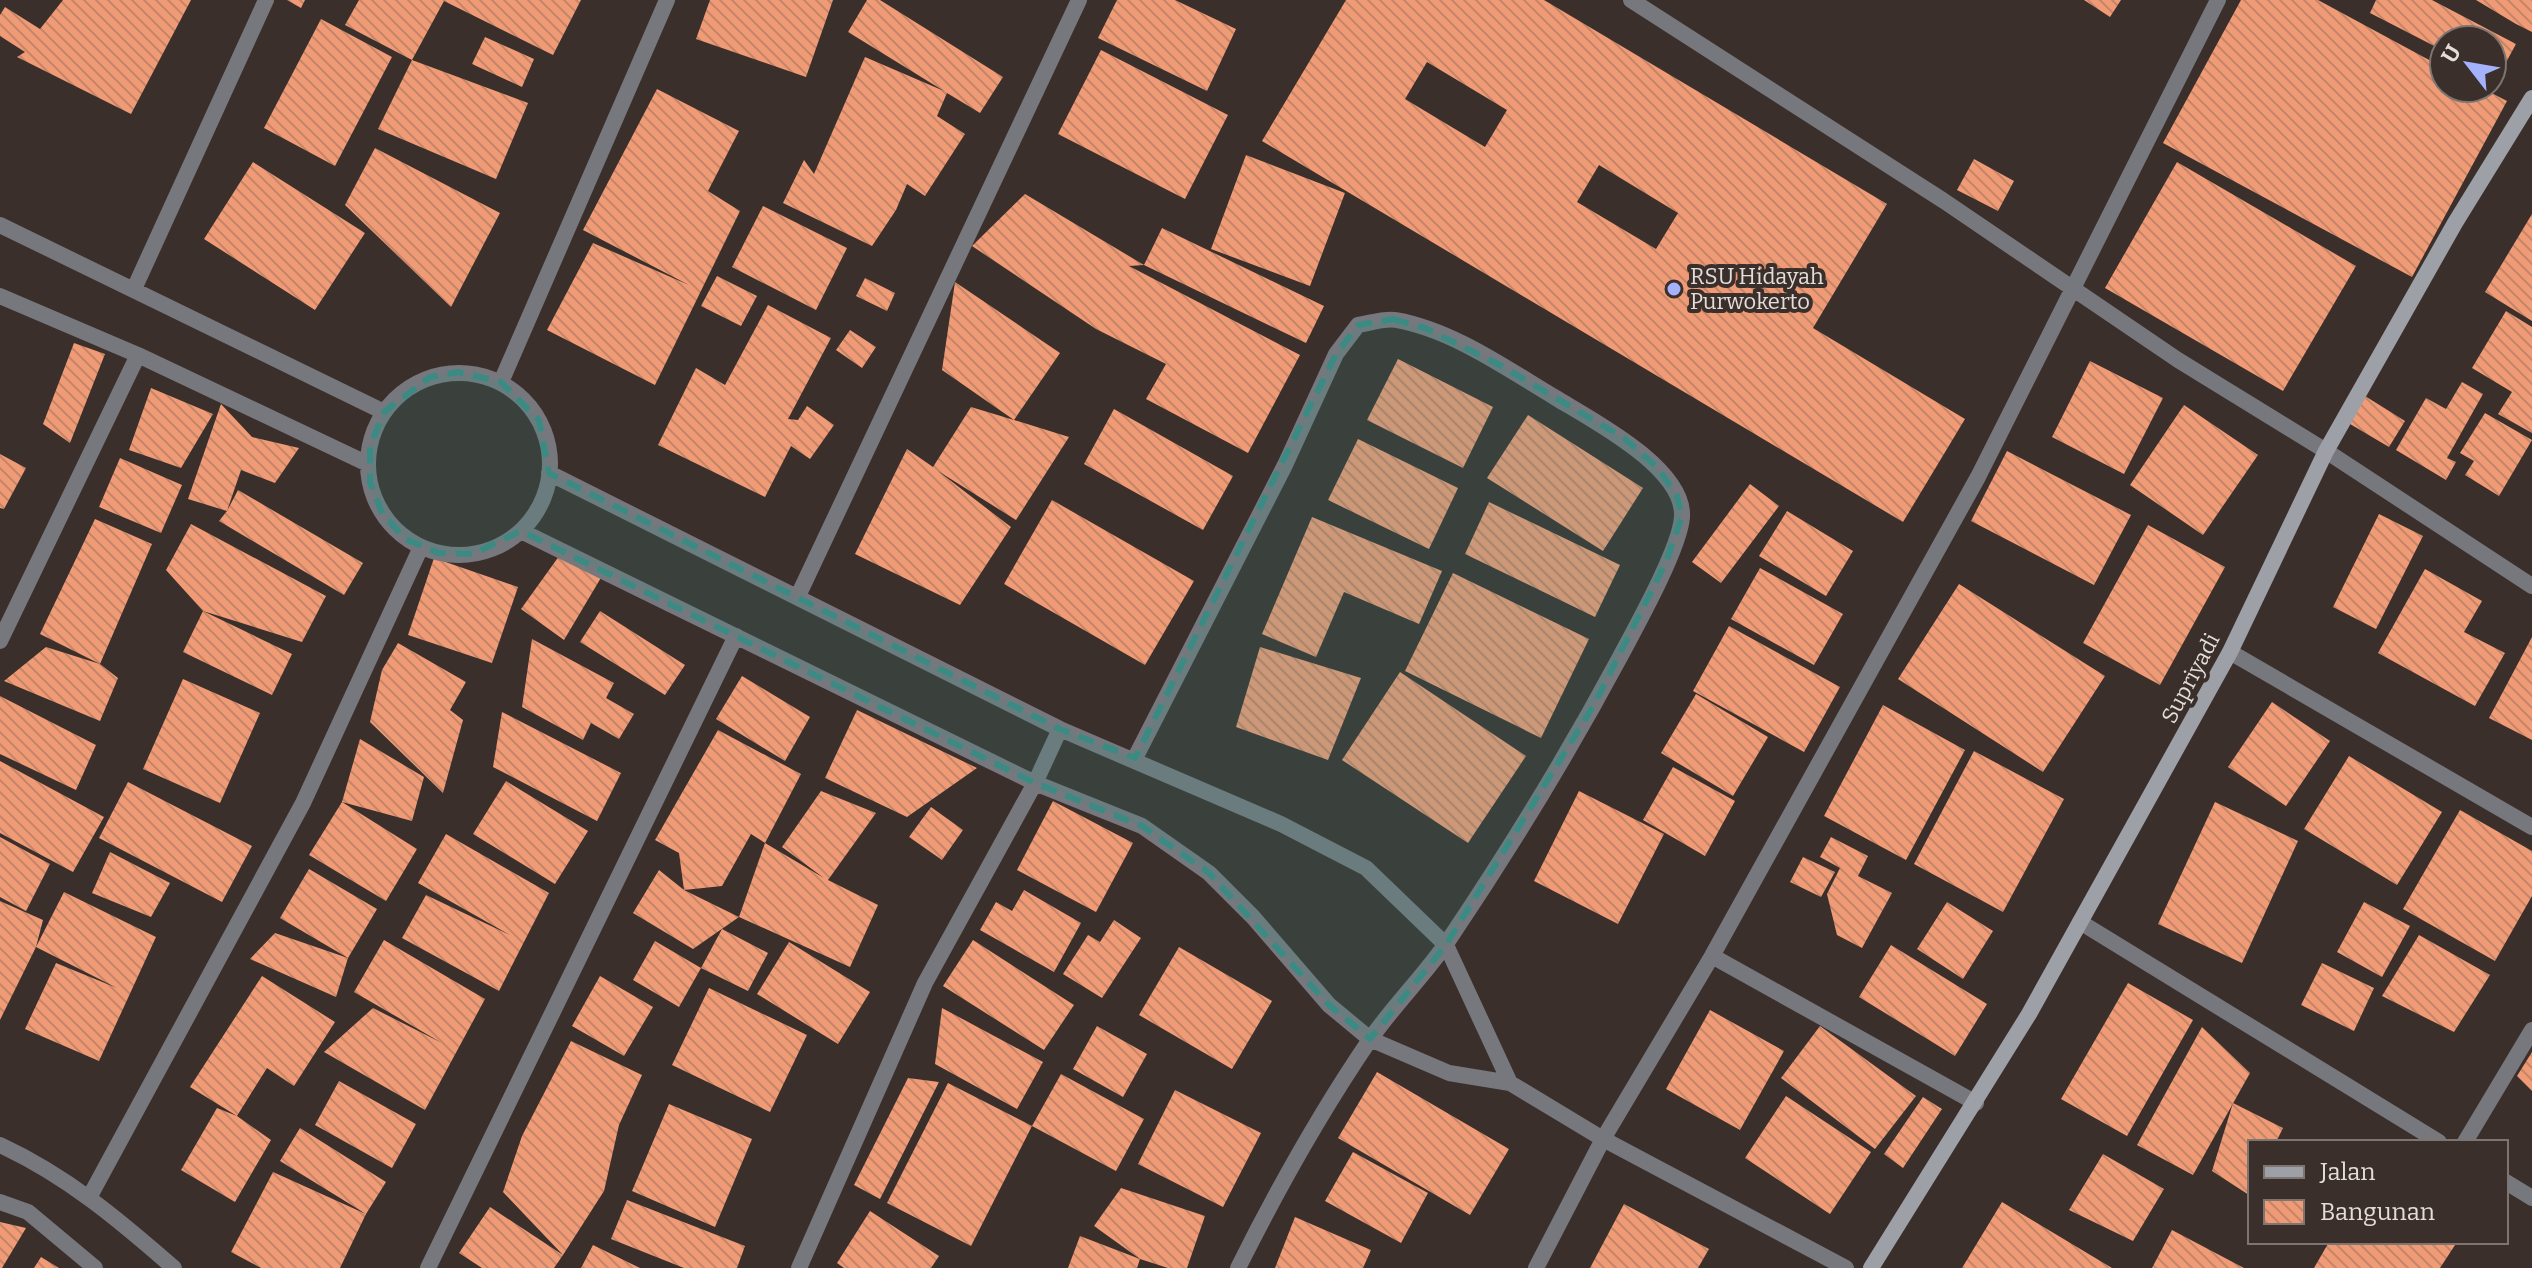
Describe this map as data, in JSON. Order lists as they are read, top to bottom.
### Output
{
  "streets": {
    "main road": ["Supriyadi"]
  },
  "places": ["RSU Hidayah Purwokerto"],
  "legend": ["Jalan", "Bangunan"],
  "north": "top left"
}
